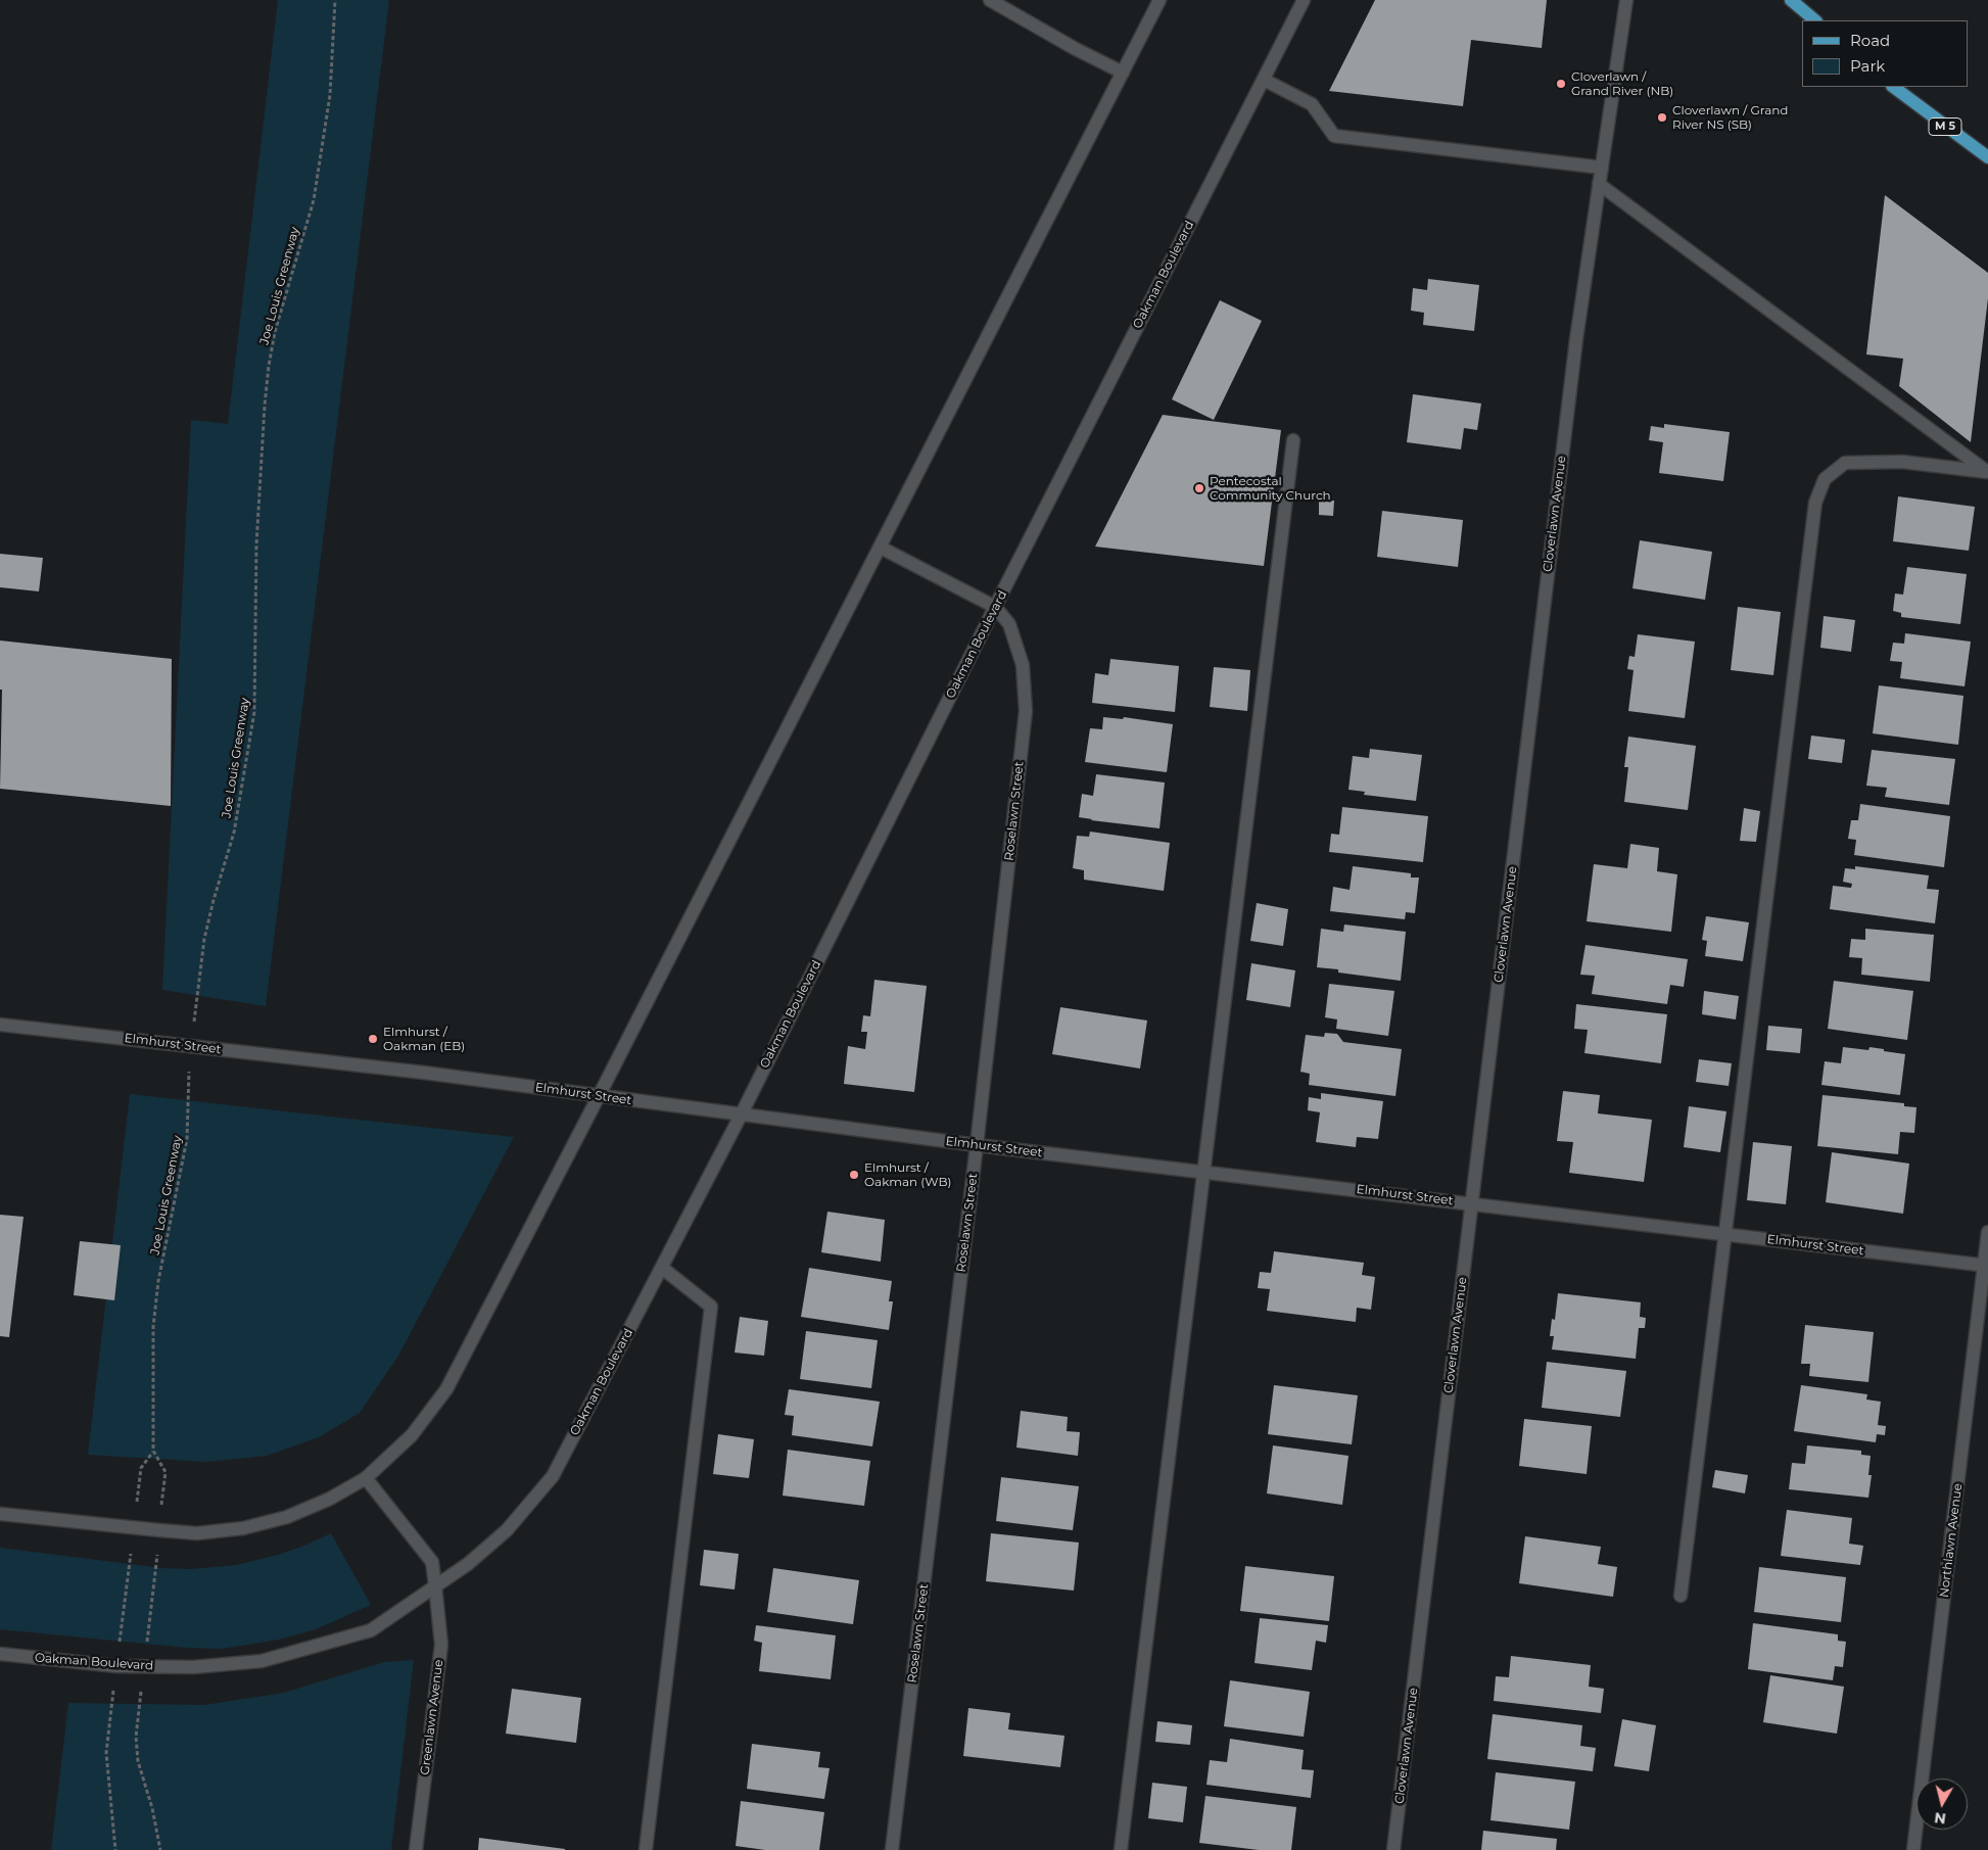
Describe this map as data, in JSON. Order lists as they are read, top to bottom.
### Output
{
  "streets": {
    "main road": ["M 5"],
    "street": [
      "Oakman Boulevard",
      "Cloverlawn Avenue",
      "Roselawn Street",
      "Elmhurst Street",
      "Northlawn Avenue",
      "Greenlawn Avenue"
    ],
    "path": ["Joe Louis Greenway"]
  },
  "crossings": [
    ["Oakman Boulevard", "Roselawn Street"],
    ["Oakman Boulevard", "Elmhurst Street"],
    ["Oakman Boulevard", "Greenlawn Avenue"],
    ["Joe Louis Greenway", "Elmhurst Street"],
    ["Cloverlawn Avenue", "Elmhurst Street"],
    ["Roselawn Street", "Elmhurst Street"],
    ["Elmhurst Street", "Northlawn Avenue"]
  ],
  "places": [
    "Cloverlawn / Grand River (NB)",
    "Cloverlawn / Grand River NS (SB)",
    "Pentecostal Community Church",
    "Elmhurst / Oakman (EB)",
    "Elmhurst / Oakman (WB)"
  ],
  "legend": ["Road", "Park"],
  "north": "bottom"
}
